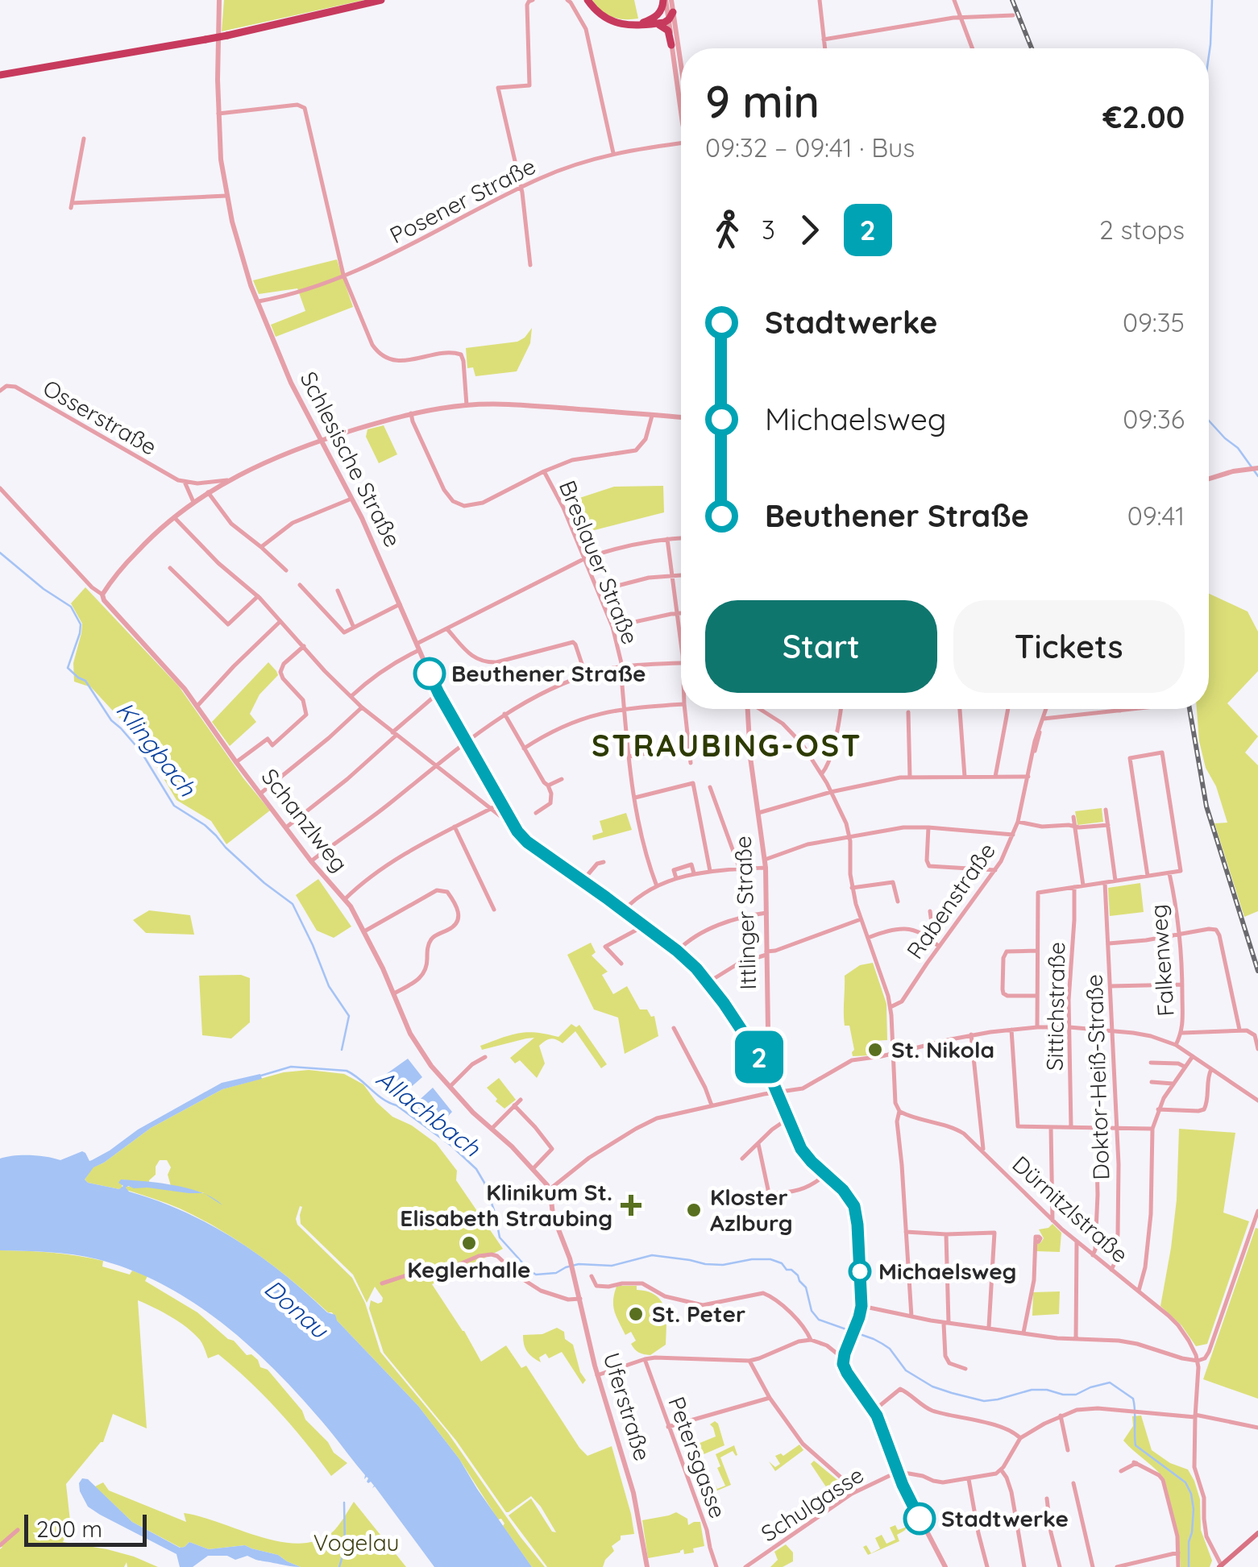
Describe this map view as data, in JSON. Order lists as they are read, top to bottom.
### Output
{
  "streets": {
    "street": [
      "Posener Straße",
      "Osserstraße",
      "Schlesische Straße",
      "Breslauer Straße",
      "Schanzlweg",
      "Rabenstraße",
      "Ittlinger Straße",
      "Falkenweg",
      "Sittichstraße",
      "Doktor-Heiß-Straße",
      "Dürnitzlstraße",
      "Uferstraße",
      "Petersgasse",
      "Schulgasse"
    ]
  },
  "crossings": [
    ["Posener Straße", "Schlesische Straße"],
    ["Schlesische Straße", "Ittlinger Straße"],
    ["Schanzlweg", "Uferstraße"],
    ["Doktor-Heiß-Straße", "Dürnitzlstraße"]
  ],
  "districts": ["STRAUBING-OST"],
  "water": ["Klingbach", "Allachbach", "Donau"],
  "parks": ["Vogelau"],
  "places": {
    "other": [
      "Beuthener Straße",
      "St. Nikola",
      "Kloster Azlburg",
      "Keglerhalle",
      "Michaelsweg",
      "St. Peter",
      "Stadtwerke"
    ],
    "health": ["Klinikum St. Elisabeth Straubing"]
  },
  "lines": ["bus line 2"],
  "scale_bar": "200 m",
  "page": {
    "on_map": "2",
    "heading": ["9 min", "09:32 – 09:41 · Bus", "€2.00"],
    "legs": ["3", "2", "2 stops"],
    "list": [
      {
        "name": "Stadtwerke",
        "value": "09:35"
      },
      {
        "name": "Michaelsweg",
        "value": "09:36"
      },
      {
        "name": "Beuthener Straße",
        "value": "09:41"
      }
    ],
    "buttons": ["Start", "Tickets"],
    "scale": "200 m"
  }
}
